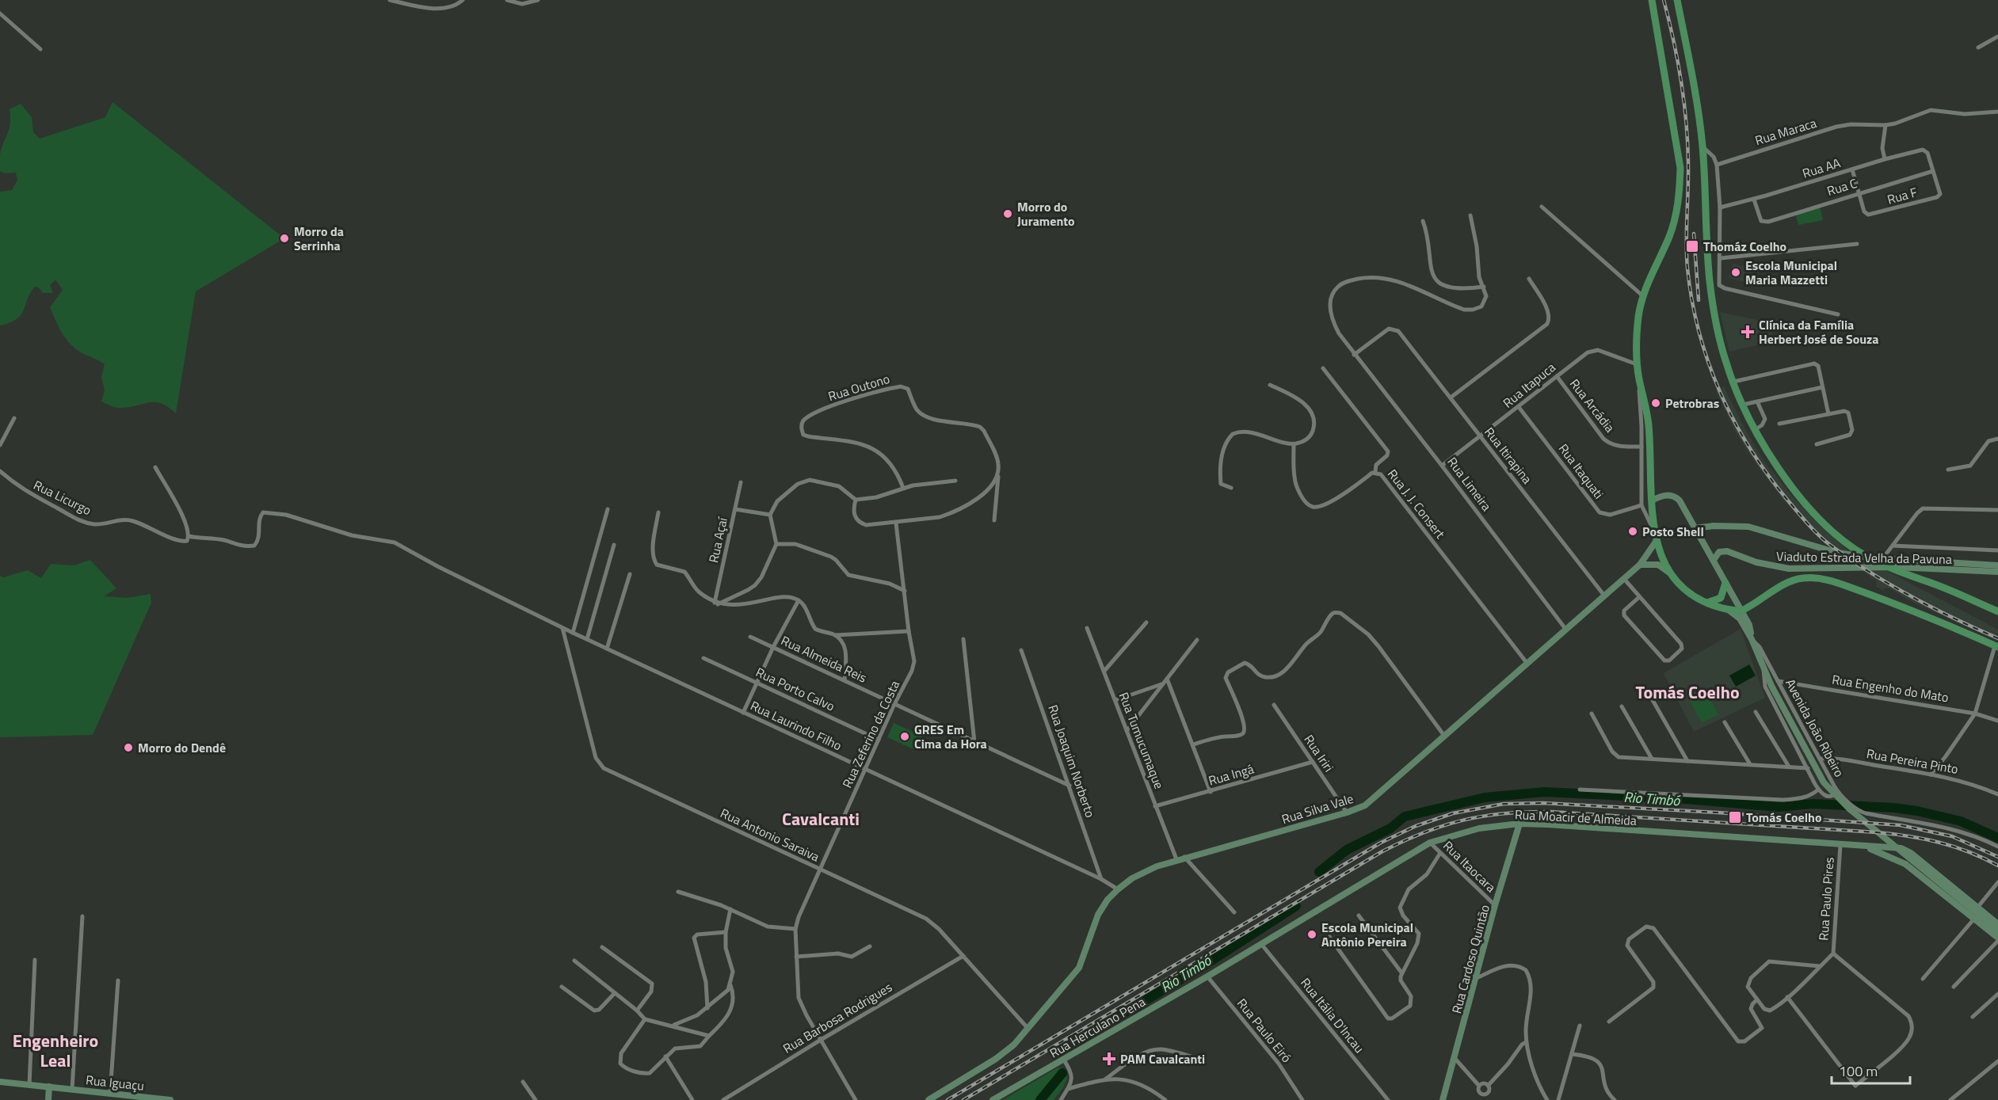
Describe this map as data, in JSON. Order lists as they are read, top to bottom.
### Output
{
  "streets": {
    "main road": [
      "Viaduto Estrada Velha da Pavuna",
      "Avenida João Ribeiro",
      "Rua Silva Vale",
      "Rua Moacir de Almeida",
      "Rua Cardoso Quintão",
      "Rua Herculano Pena",
      "Rua Iguaçu"
    ],
    "street": [
      "Rua Maraca",
      "Rua AA",
      "Rua C",
      "Rua F",
      "Rua Itapuca",
      "Rua Outono",
      "Rua Arcádia",
      "Rua Itirapina",
      "Rua Itaquati",
      "Rua Limeira",
      "Rua Licurgo",
      "Rua J. J. Consert",
      "Rua Açaí",
      "Rua Almeida Reis",
      "Rua Engenho do Mato",
      "Rua Porto Calvo",
      "Rua Laurindo Filho",
      "Rua Zeferino da Costa",
      "Rua Tumucumaque",
      "Rua Iriri",
      "Rua Joaquim Norberto",
      "Rua Pereira Pinto",
      "Rua Ingá",
      "Rua Antonio Saraiva",
      "Rua Itaocara",
      "Rua Paulo Pires",
      "Rua Itália D'Incau",
      "Rua Barbosa Rodrigues",
      "Rua Paulo Eiró"
    ]
  },
  "crossings": [
    ["Rua AA", "Rua C"],
    ["Rua AA", "Rua F"],
    ["Rua C", "Rua F"],
    ["Rua Itapuca", "Rua Arcádia"],
    ["Rua Itapuca", "Rua Itirapina"],
    ["Rua Itapuca", "Rua Itaquati"],
    ["Rua Itapuca", "Rua Limeira"],
    ["Rua Itirapina", "Rua Limeira"],
    ["Rua Itirapina", "Rua Silva Vale"],
    ["Rua Limeira", "Rua Silva Vale"],
    ["Rua Licurgo", "Rua Laurindo Filho"],
    ["Rua J. J. Consert", "Rua Silva Vale"],
    ["Viaduto Estrada Velha da Pavuna", "Avenida João Ribeiro"],
    ["Rua Almeida Reis", "Rua Zeferino da Costa"],
    ["Rua Almeida Reis", "Rua Joaquim Norberto"],
    ["Rua Engenho do Mato", "Avenida João Ribeiro"],
    ["Rua Porto Calvo", "Rua Zeferino da Costa"],
    ["Rua Laurindo Filho", "Rua Zeferino da Costa"],
    ["Rua Laurindo Filho", "Rua Joaquim Norberto"],
    ["Rua Laurindo Filho", "Rua Silva Vale"],
    ["Rua Laurindo Filho", "Rua Antonio Saraiva"],
    ["Avenida João Ribeiro", "Rua Pereira Pinto"],
    ["Rua Zeferino da Costa", "Rua Antonio Saraiva"],
    ["Rua Zeferino da Costa", "Rua Barbosa Rodrigues"],
    ["Rua Tumucumaque", "Rua Ingá"],
    ["Rua Tumucumaque", "Rua Silva Vale"],
    ["Rua Iriri", "Rua Ingá"],
    ["Rua Iriri", "Rua Silva Vale"],
    ["Rua Silva Vale", "Rua Antonio Saraiva"],
    ["Rua Moacir de Almeida", "Rua Itaocara"],
    ["Rua Moacir de Almeida", "Rua Paulo Pires"],
    ["Rua Moacir de Almeida", "Rua Cardoso Quintão"],
    ["Rua Moacir de Almeida", "Rua Itália D'Incau"],
    ["Rua Moacir de Almeida", "Rua Herculano Pena"],
    ["Rua Antonio Saraiva", "Rua Barbosa Rodrigues"],
    ["Rua Itaocara", "Rua Cardoso Quintão"],
    ["Rua Itália D'Incau", "Rua Herculano Pena"],
    ["Rua Herculano Pena", "Rua Paulo Eiró"]
  ],
  "districts": ["Tomás Coelho", "Cavalcanti", "Engenheiro Leal"],
  "water": ["Rio Timbó"],
  "places": {
    "other": [
      "Morro do Juramento",
      "Morro da Serrinha",
      "Escola Municipal Maria Mazzetti",
      "Petrobras",
      "Posto Shell",
      "GRES Em Cima da Hora",
      "Morro do Dendê",
      "Escola Municipal Antônio Pereira"
    ],
    "transit": ["Thomáz Coelho", "Tomás Coelho"],
    "health": ["Clínica da Família Herbert José de Souza", "PAM Cavalcanti"]
  },
  "scale_bar": "100 m"
}
